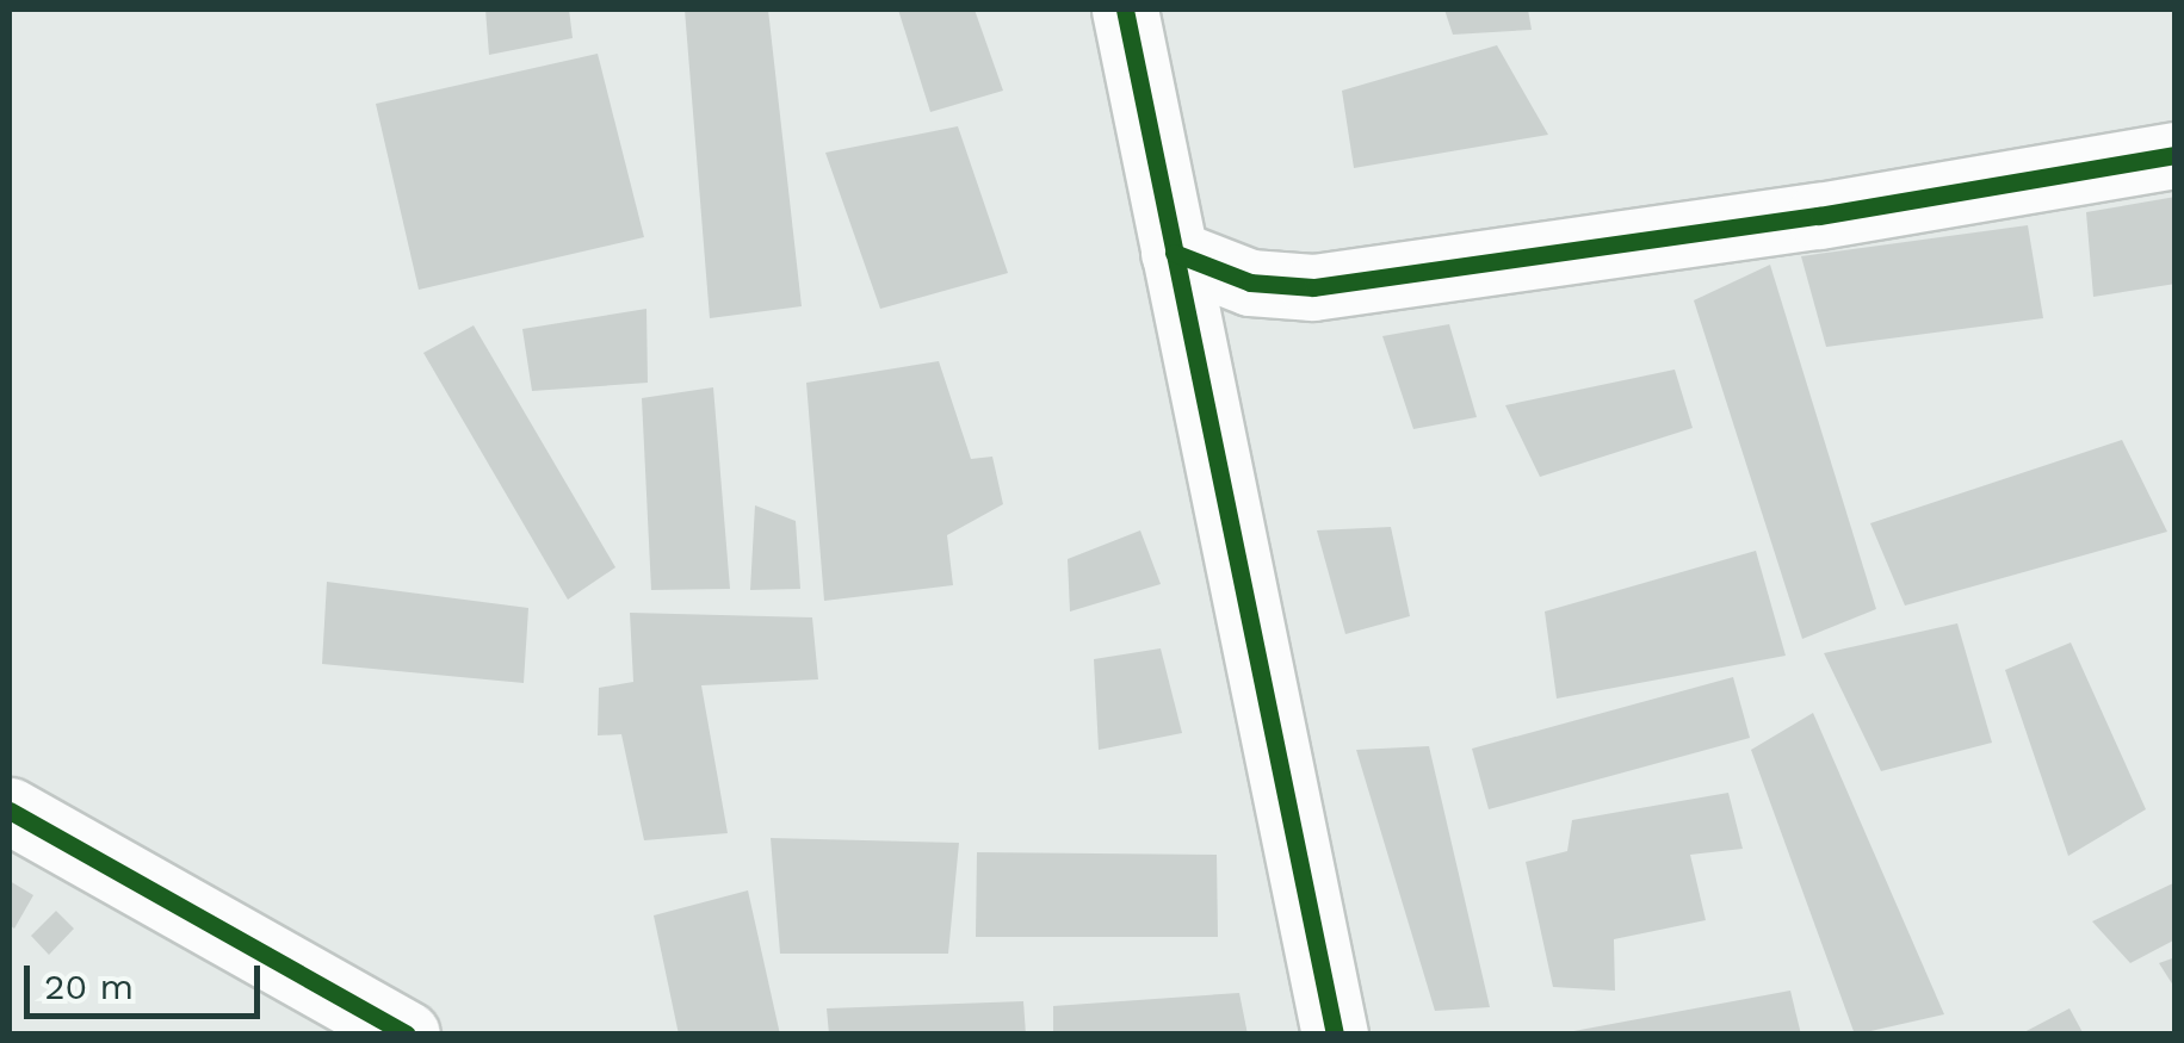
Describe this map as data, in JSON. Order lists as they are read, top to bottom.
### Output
{
  "scale_bar": "20 m"
}
